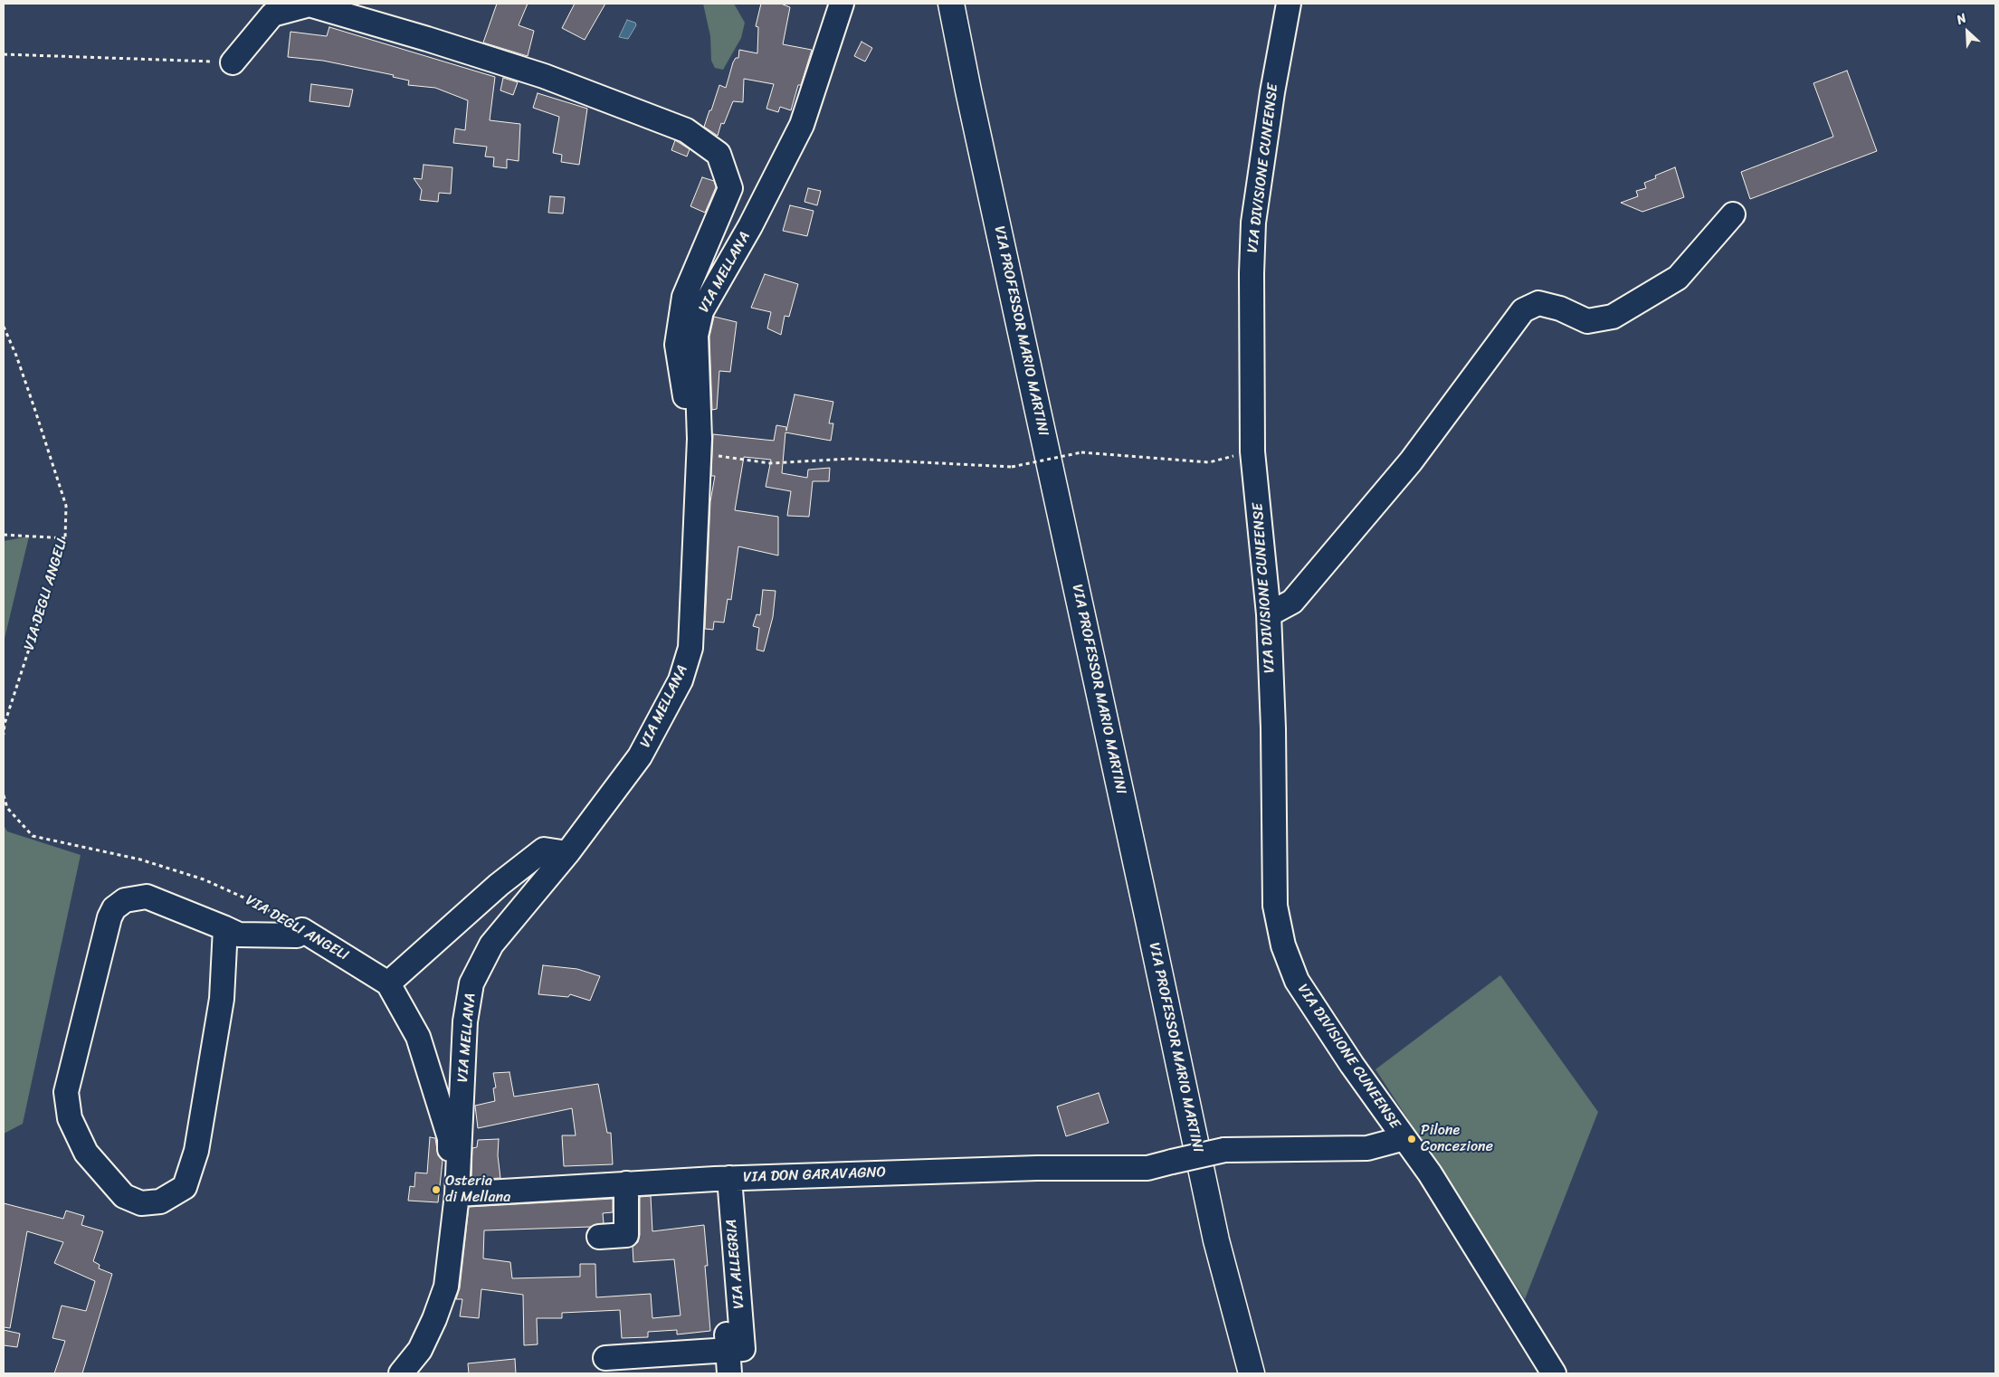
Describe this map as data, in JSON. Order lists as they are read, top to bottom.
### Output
{
  "streets": {
    "main road": ["VIA PROFESSOR MARIO MARTINI"],
    "street": [
      "VIA DIVISIONE CUNEENSE",
      "VIA MELLANA",
      "VIA DEGLI ANGELI",
      "VIA DON GARAVAGNO",
      "VIA ALLEGRIA"
    ]
  },
  "crossings": [
    ["VIA DIVISIONE CUNEENSE", "VIA DON GARAVAGNO"],
    ["VIA MELLANA", "VIA DEGLI ANGELI"],
    ["VIA MELLANA", "VIA DON GARAVAGNO"],
    ["VIA DEGLI ANGELI", "VIA DON GARAVAGNO"],
    ["VIA DON GARAVAGNO", "VIA ALLEGRIA"]
  ],
  "places": ["Pilone Concezione", "Osteria di Mellana"],
  "north": "top left"
}
